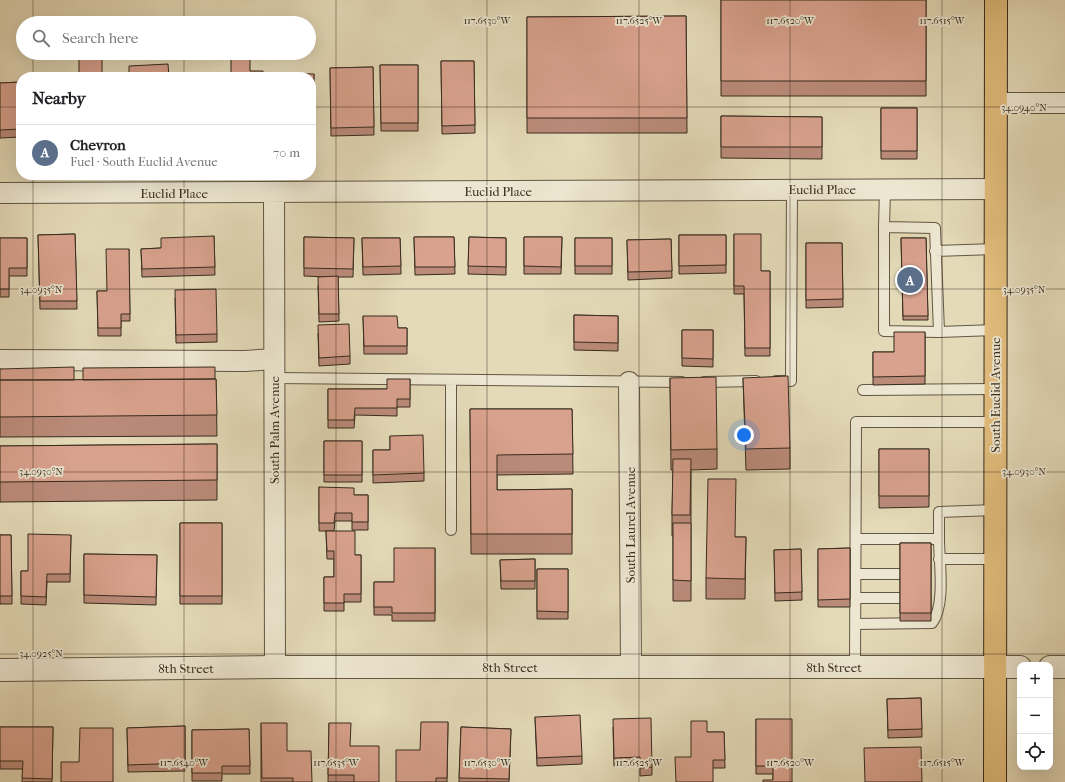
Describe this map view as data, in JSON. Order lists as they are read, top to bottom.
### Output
{
  "streets": {
    "main road": ["South Euclid Avenue"],
    "street": [
      "Euclid Place",
      "South Palm Avenue",
      "South Laurel Avenue",
      "8th Street"
    ]
  },
  "crossings": [
    ["Euclid Place", "South Euclid Avenue"],
    ["Euclid Place", "South Palm Avenue"],
    ["South Euclid Avenue", "8th Street"],
    ["South Palm Avenue", "8th Street"],
    ["South Laurel Avenue", "8th Street"]
  ],
  "page": {
    "search": "Search here",
    "heading": "Nearby",
    "list": [
      {
        "mark": "A",
        "name": "Chevron",
        "note": "Fuel · South Euclid Avenue",
        "value": "70 m"
      }
    ],
    "pins": "A",
    "map_buttons": ["+", "−"]
  },
  "coordinates": [
    "117.6530°W",
    "117.6525°W",
    "117.6520°W",
    "117.6515°W",
    "34.0940°N",
    "34.0935°N",
    "34.0930°N",
    "34.0925°N",
    "117.6540°W",
    "117.6535°W"
  ]
}
